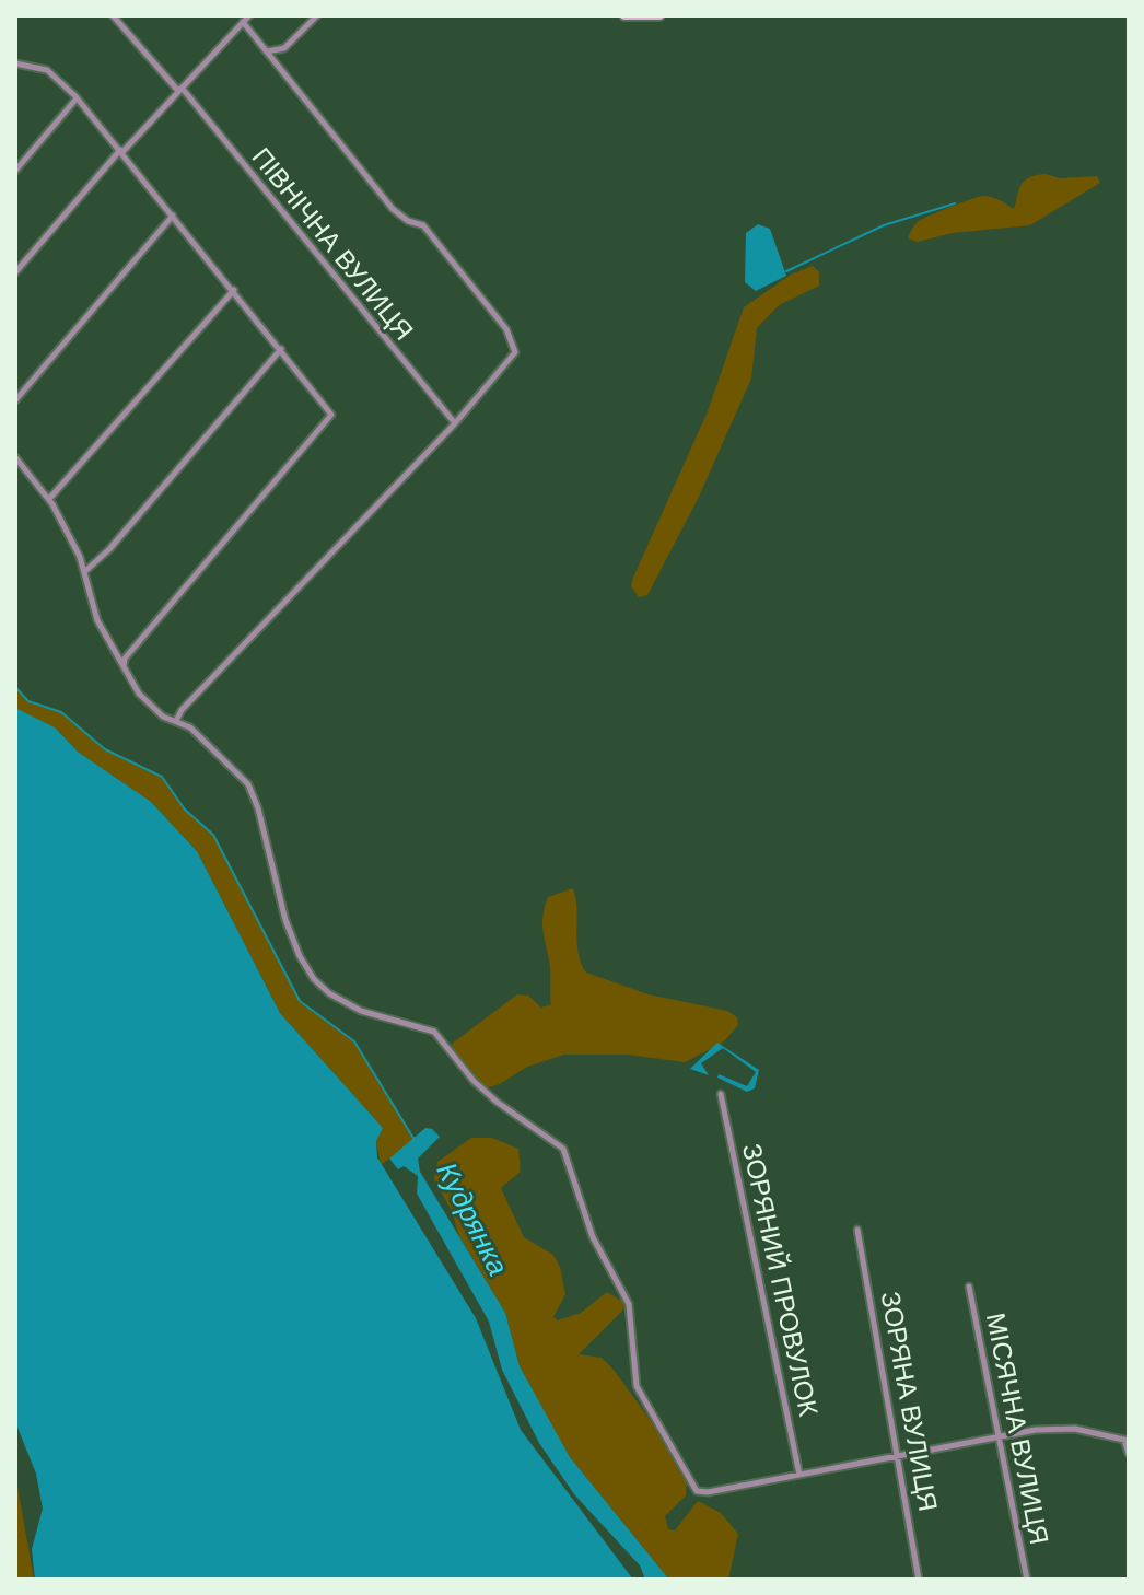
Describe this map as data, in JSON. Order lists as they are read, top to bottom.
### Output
{
  "streets": {
    "street": [
      "ПІВНІЧНА ВУЛИЦЯ",
      "ЗОРЯНИЙ ПРОВУЛОК",
      "ЗОРЯНА ВУЛИЦЯ",
      "МІСЯЧНА ВУЛИЦЯ"
    ]
  },
  "water": ["Кудрянка"]
}
